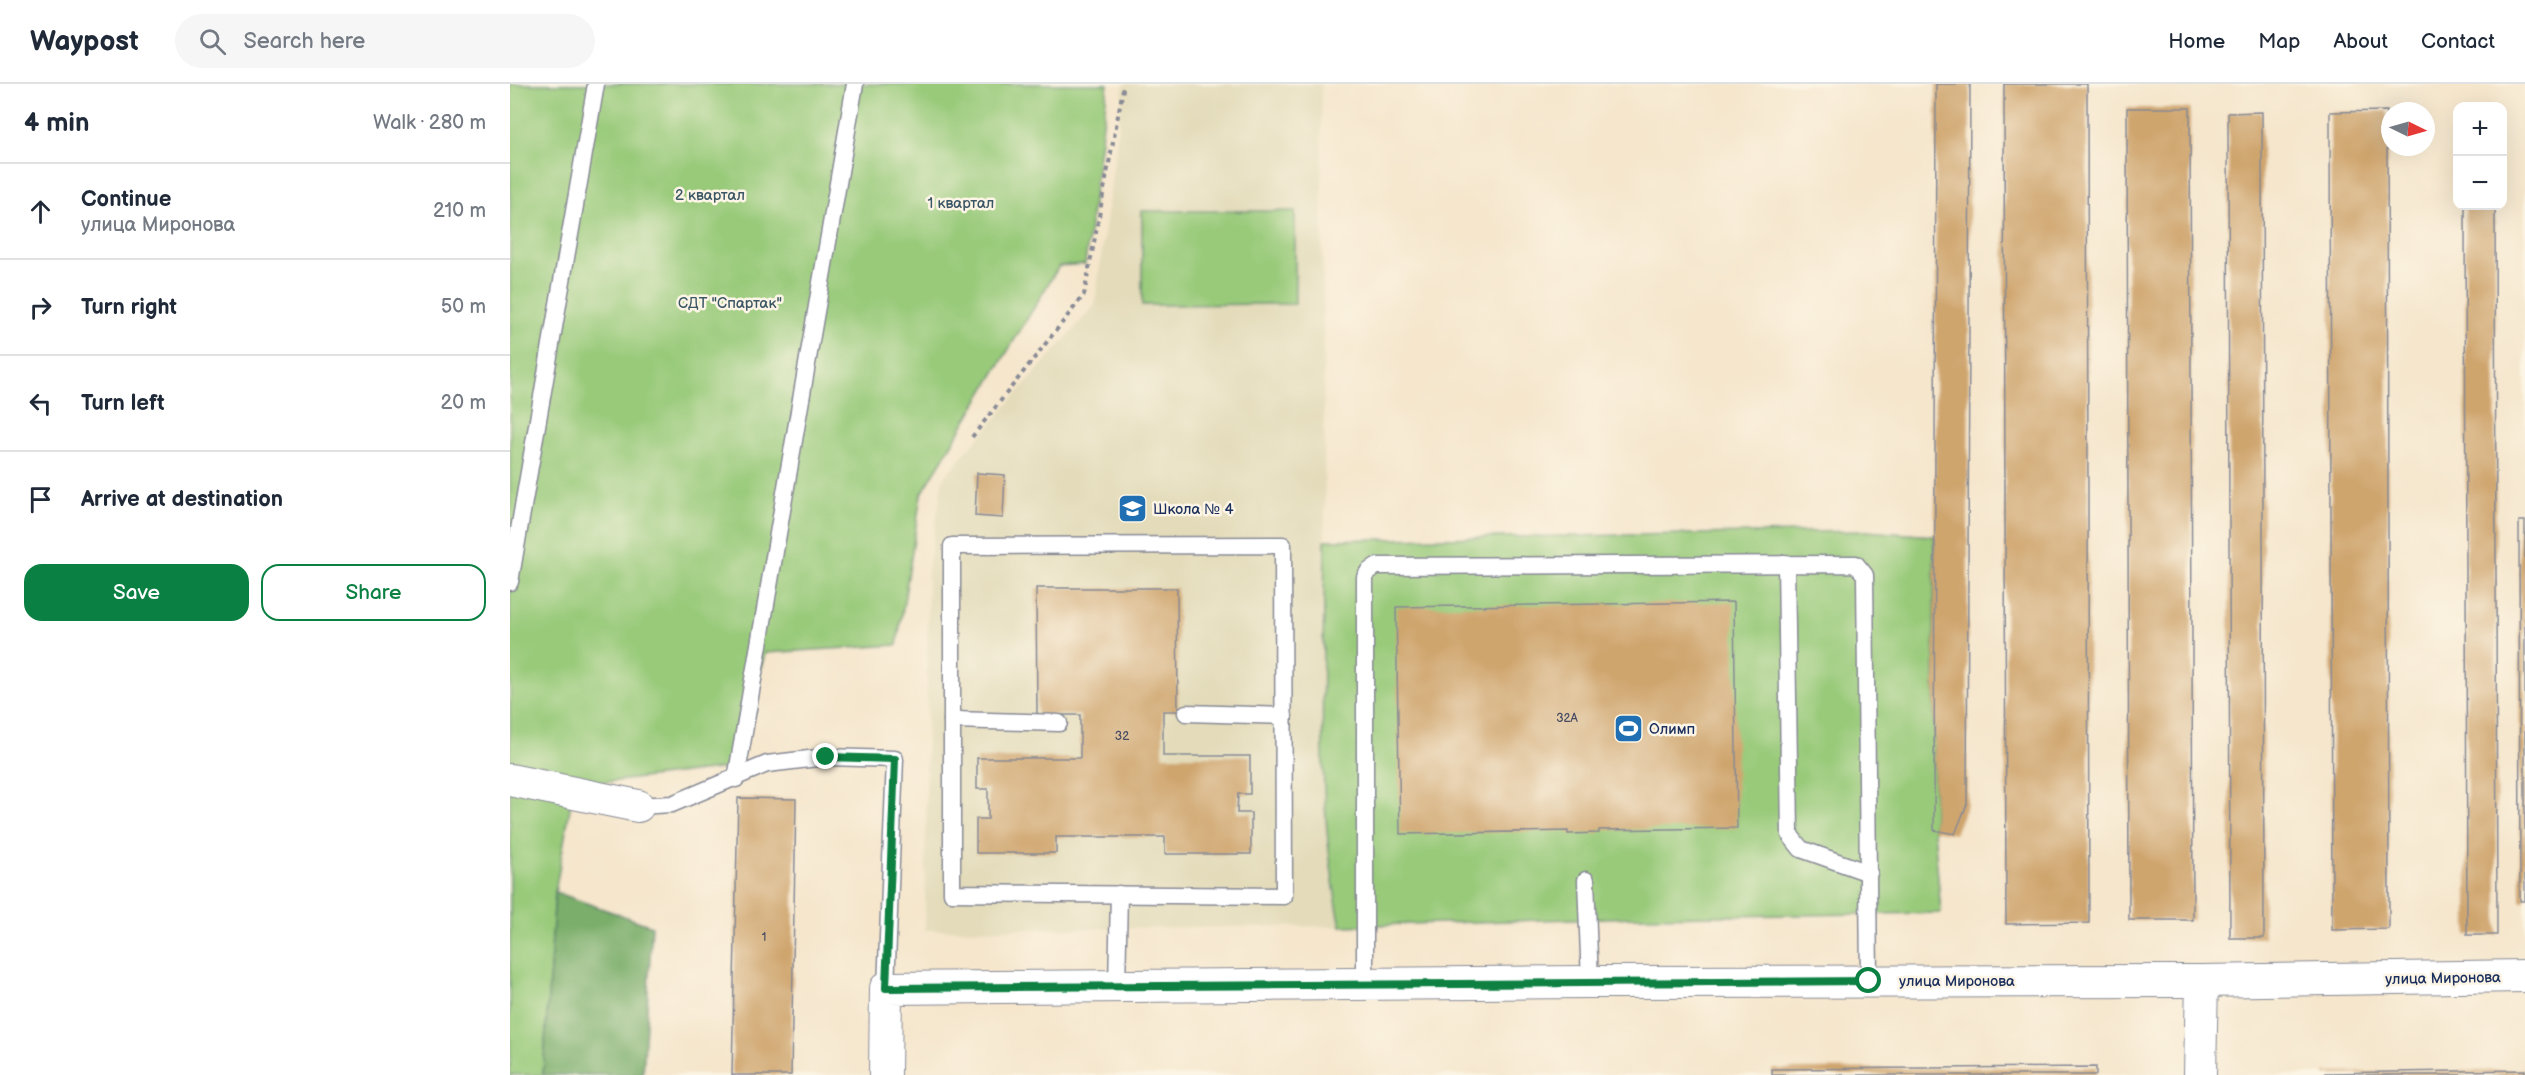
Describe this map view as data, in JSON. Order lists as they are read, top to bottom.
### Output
{
  "streets": {
    "street": ["улица Миронова"]
  },
  "parks": ["2 квартал", "1 квартал", "СДТ \"Спартак\""],
  "places": {
    "school or university": ["Школа № 4"],
    "sports": ["Олимп"]
  },
  "house_numbers": ["32А", "32", "1"],
  "north": "right",
  "page": {
    "header": "Waypost",
    "search": "Search here",
    "nav": [
      "Home",
      "Map",
      "About",
      "Contact"
    ],
    "heading": ["4 min", "Walk · 280 m"],
    "map_buttons": ["+", "−"],
    "list": [
      ["Continue", "улица Миронова", "210 m"],
      ["Turn right", "50 m"],
      ["Turn left", "20 m"],
      "Arrive at destination"
    ],
    "buttons": ["Save", "Share"]
  }
}
